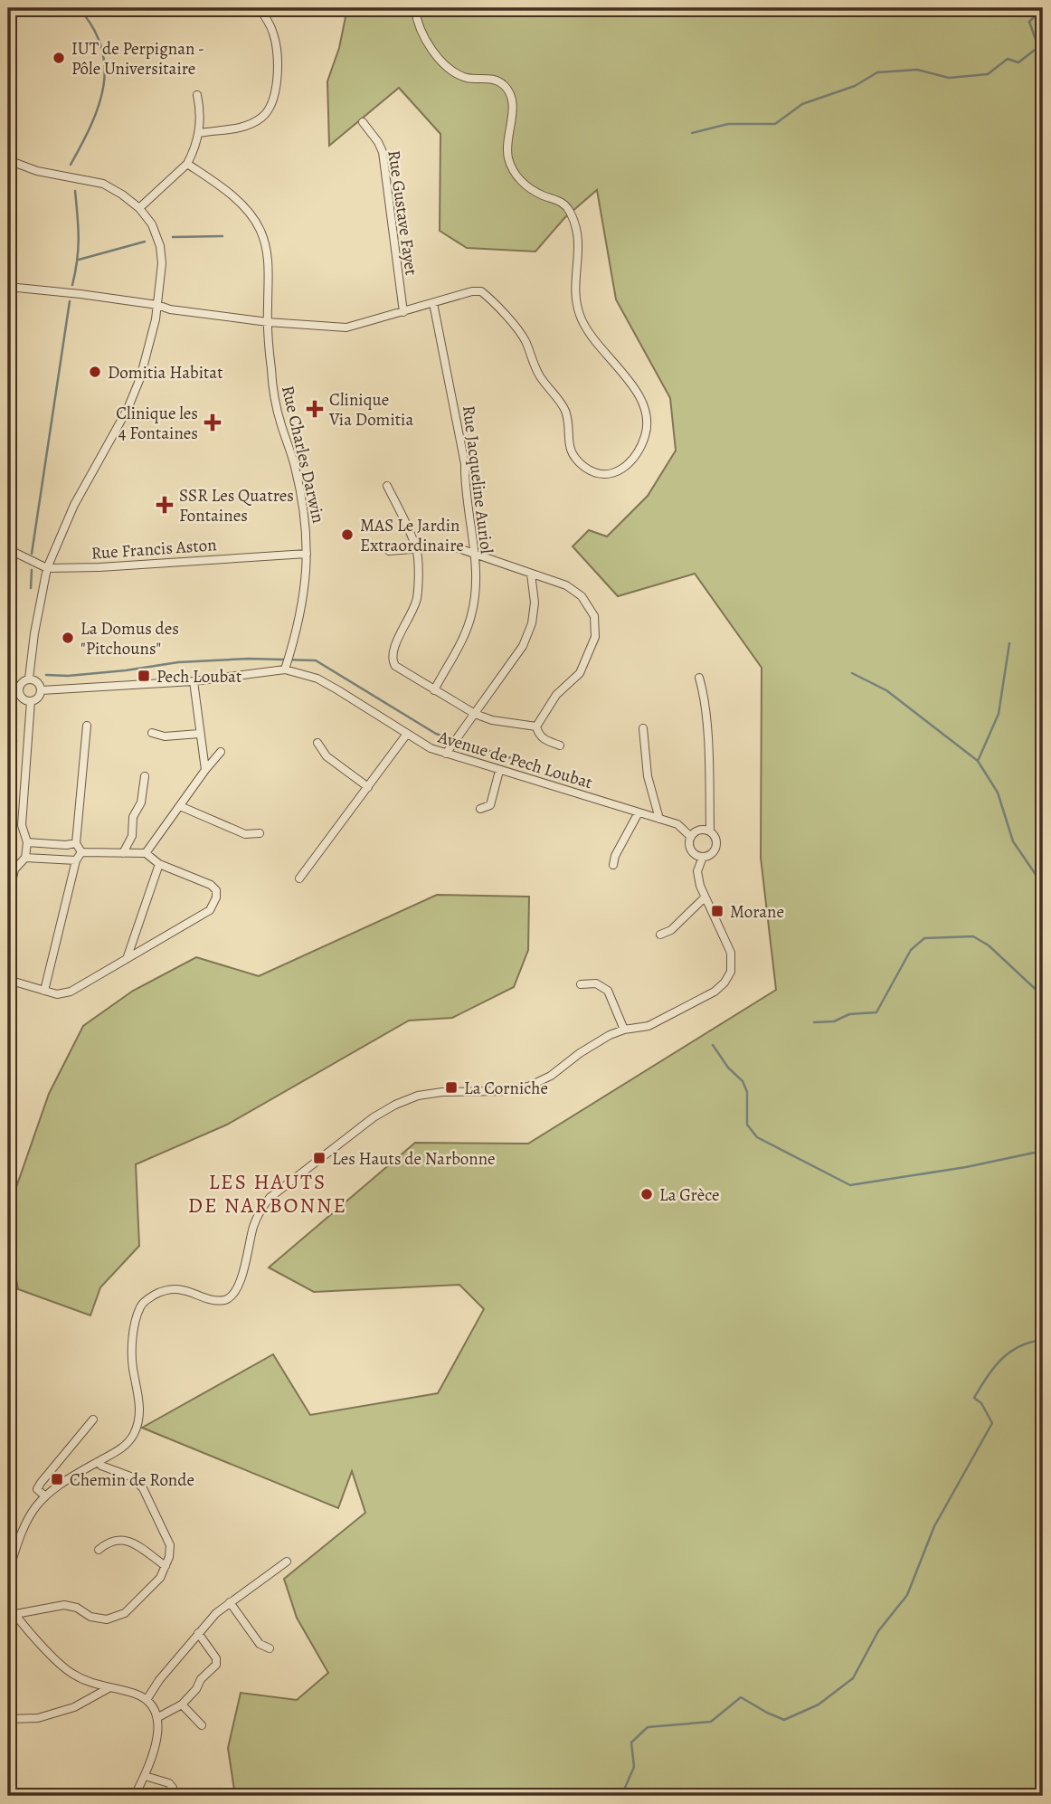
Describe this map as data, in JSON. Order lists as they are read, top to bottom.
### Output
{
  "streets": {
    "street": [
      "Rue Gustave Fayet",
      "Rue Charles Darwin",
      "Rue Jacqueline Auriol",
      "Rue Francis Aston",
      "Avenue de Pech Loubat"
    ]
  },
  "crossings": [
    ["Rue Charles Darwin", "Rue Francis Aston"],
    ["Rue Charles Darwin", "Avenue de Pech Loubat"]
  ],
  "districts": ["LES HAUTS DE NARBONNE"],
  "places": {
    "other": [
      "IUT de Perpignan - Pôle Universitaire",
      "Domitia Habitat",
      "MAS Le Jardin Extraordinaire",
      "La Domus des \"Pitchouns\"",
      "La Grèce"
    ],
    "health": ["Clinique Via Domitia", "Clinique les 4 Fontaines", "SSR Les Quatres Fontaines"],
    "transit": [
      "Pech Loubat",
      "Morane",
      "La Corniche",
      "Les Hauts de Narbonne",
      "Chemin de Ronde"
    ]
  }
}
